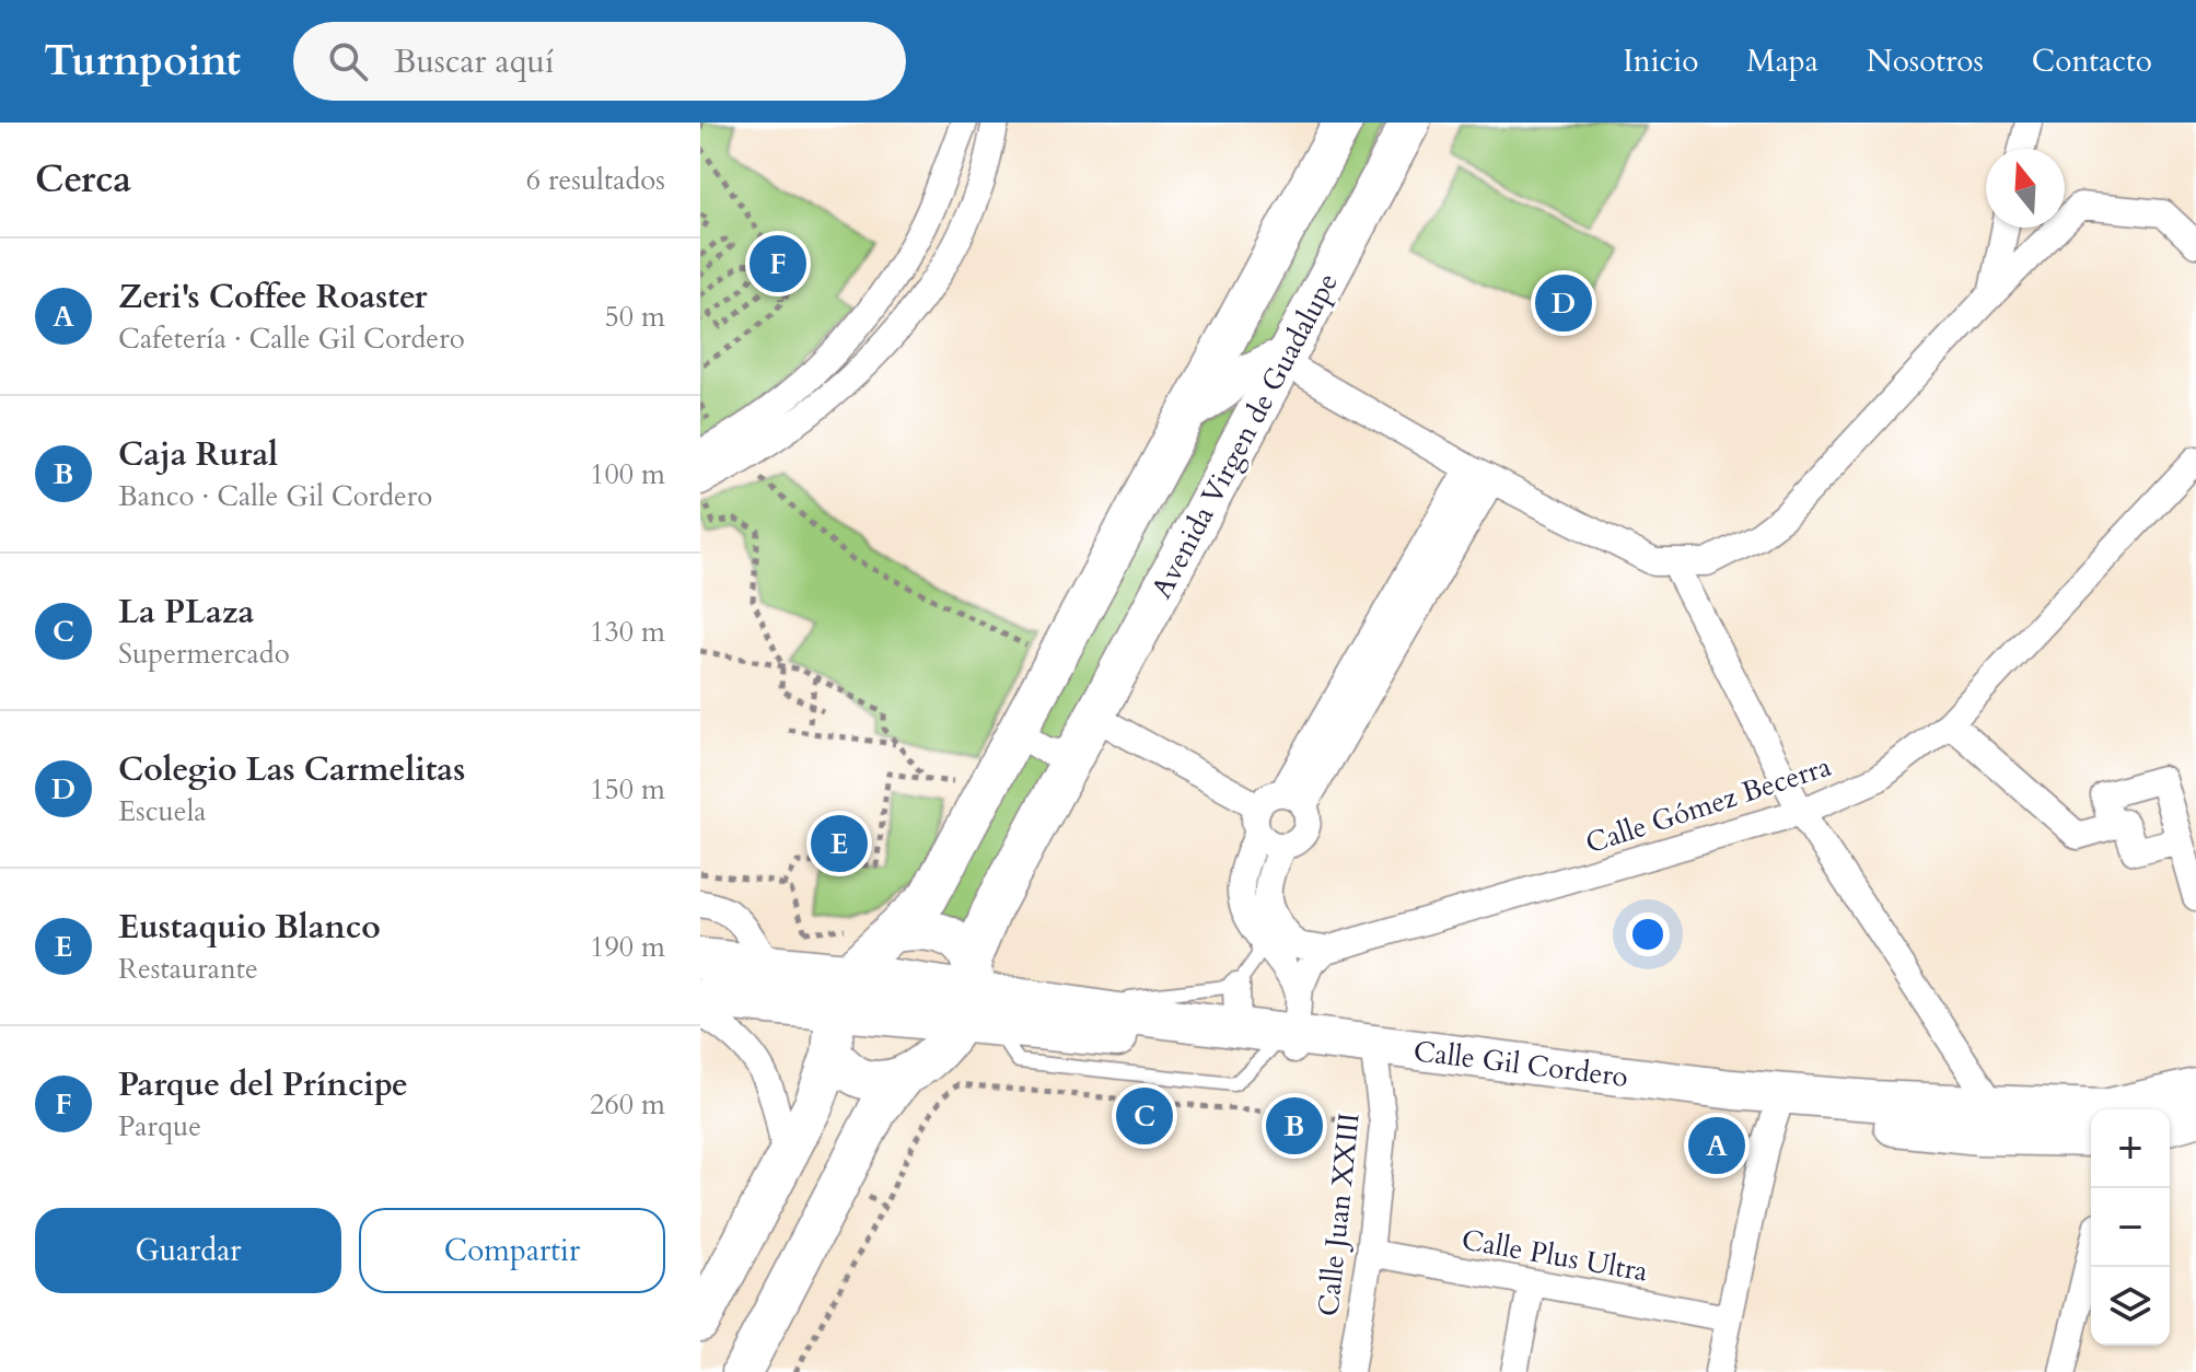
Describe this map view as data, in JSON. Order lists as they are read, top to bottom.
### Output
{
  "streets": {
    "main road": ["Avenida Virgen de Guadalupe", "Calle Gil Cordero"],
    "street": ["Calle Gómez Becerra", "Calle Juan XXIII", "Calle Plus Ultra"]
  },
  "crossings": [
    ["Avenida Virgen de Guadalupe", "Calle Gil Cordero"],
    ["Calle Gil Cordero", "Calle Juan XXIII"],
    ["Calle Juan XXIII", "Calle Plus Ultra"]
  ],
  "north": "top",
  "page": {
    "header": "Turnpoint",
    "search": "Buscar aquí",
    "nav": [
      "Inicio",
      "Mapa",
      "Nosotros",
      "Contacto"
    ],
    "heading": ["Cerca", "6 resultados"],
    "pins": [
      "F",
      "D",
      "E",
      "C",
      "B",
      "A"
    ],
    "list": [
      {
        "mark": "A",
        "name": "Zeri's Coffee Roaster",
        "note": "Cafetería · Calle Gil Cordero",
        "value": "50 m"
      },
      {
        "mark": "B",
        "name": "Caja Rural",
        "note": "Banco · Calle Gil Cordero",
        "value": "100 m"
      },
      {
        "mark": "C",
        "name": "La PLaza",
        "note": "Supermercado",
        "value": "130 m"
      },
      {
        "mark": "D",
        "name": "Colegio Las Carmelitas",
        "note": "Escuela",
        "value": "150 m"
      },
      {
        "mark": "E",
        "name": "Eustaquio Blanco",
        "note": "Restaurante",
        "value": "190 m"
      },
      {
        "mark": "F",
        "name": "Parque del Príncipe",
        "note": "Parque",
        "value": "260 m"
      }
    ],
    "map_buttons": ["+", "−"],
    "buttons": ["Guardar", "Compartir"]
  }
}
